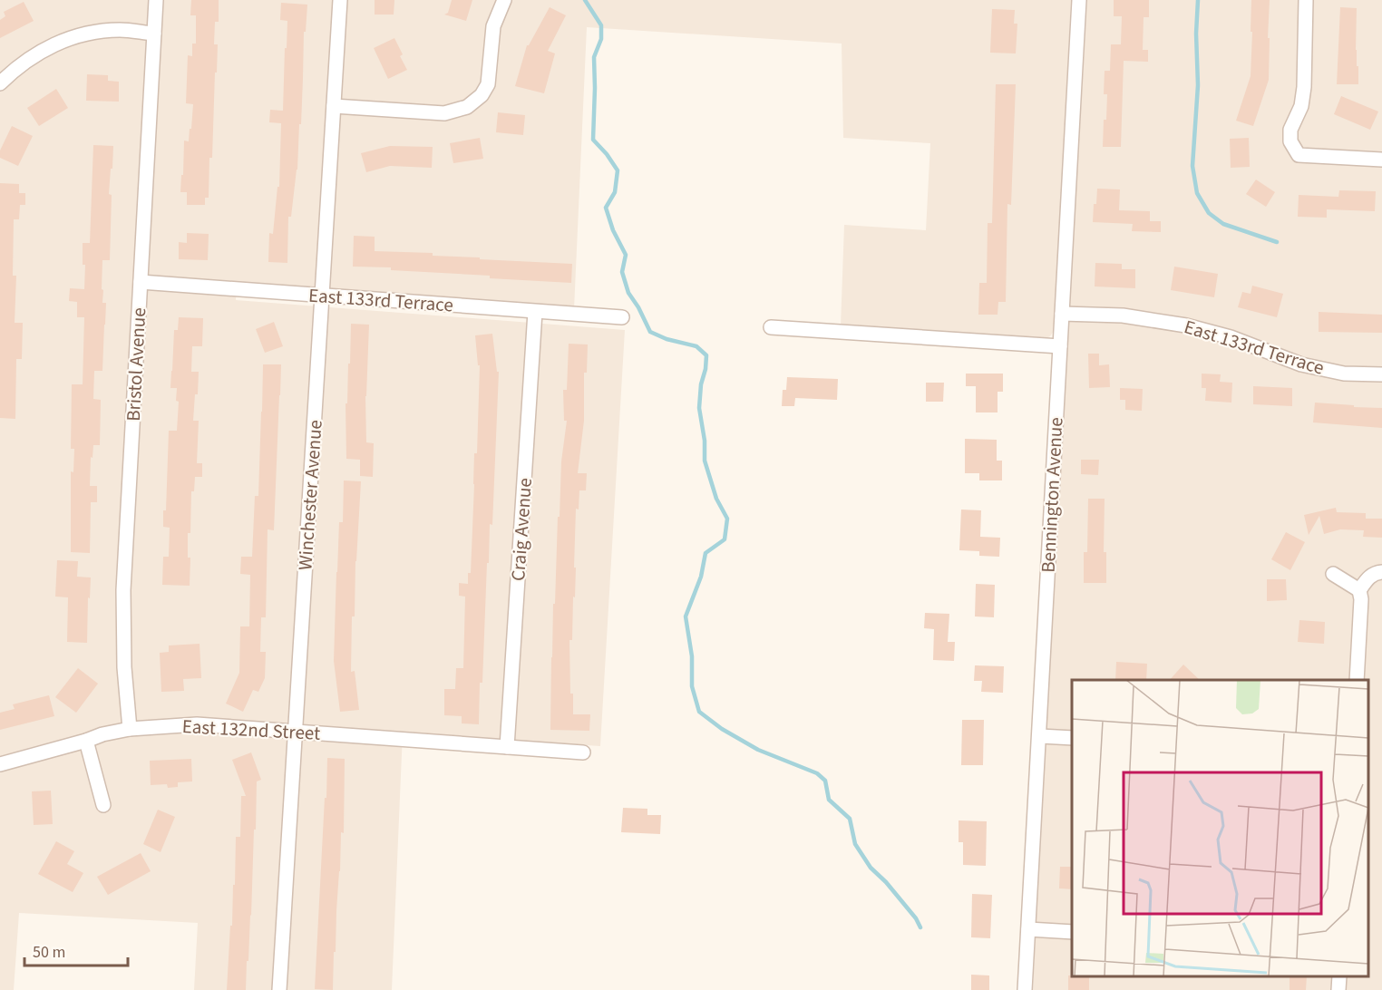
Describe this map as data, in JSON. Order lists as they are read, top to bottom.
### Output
{
  "streets": {
    "street": [
      "East 133rd Terrace",
      "Bristol Avenue",
      "Winchester Avenue",
      "Bennington Avenue",
      "Craig Avenue",
      "East 132nd Street"
    ]
  },
  "crossings": [
    ["East 133rd Terrace", "Bristol Avenue"],
    ["East 133rd Terrace", "Winchester Avenue"],
    ["East 133rd Terrace", "Bennington Avenue"],
    ["East 133rd Terrace", "Craig Avenue"],
    ["Bristol Avenue", "East 132nd Street"],
    ["Winchester Avenue", "East 132nd Street"],
    ["Craig Avenue", "East 132nd Street"]
  ],
  "scale_bar": "50 m"
}
